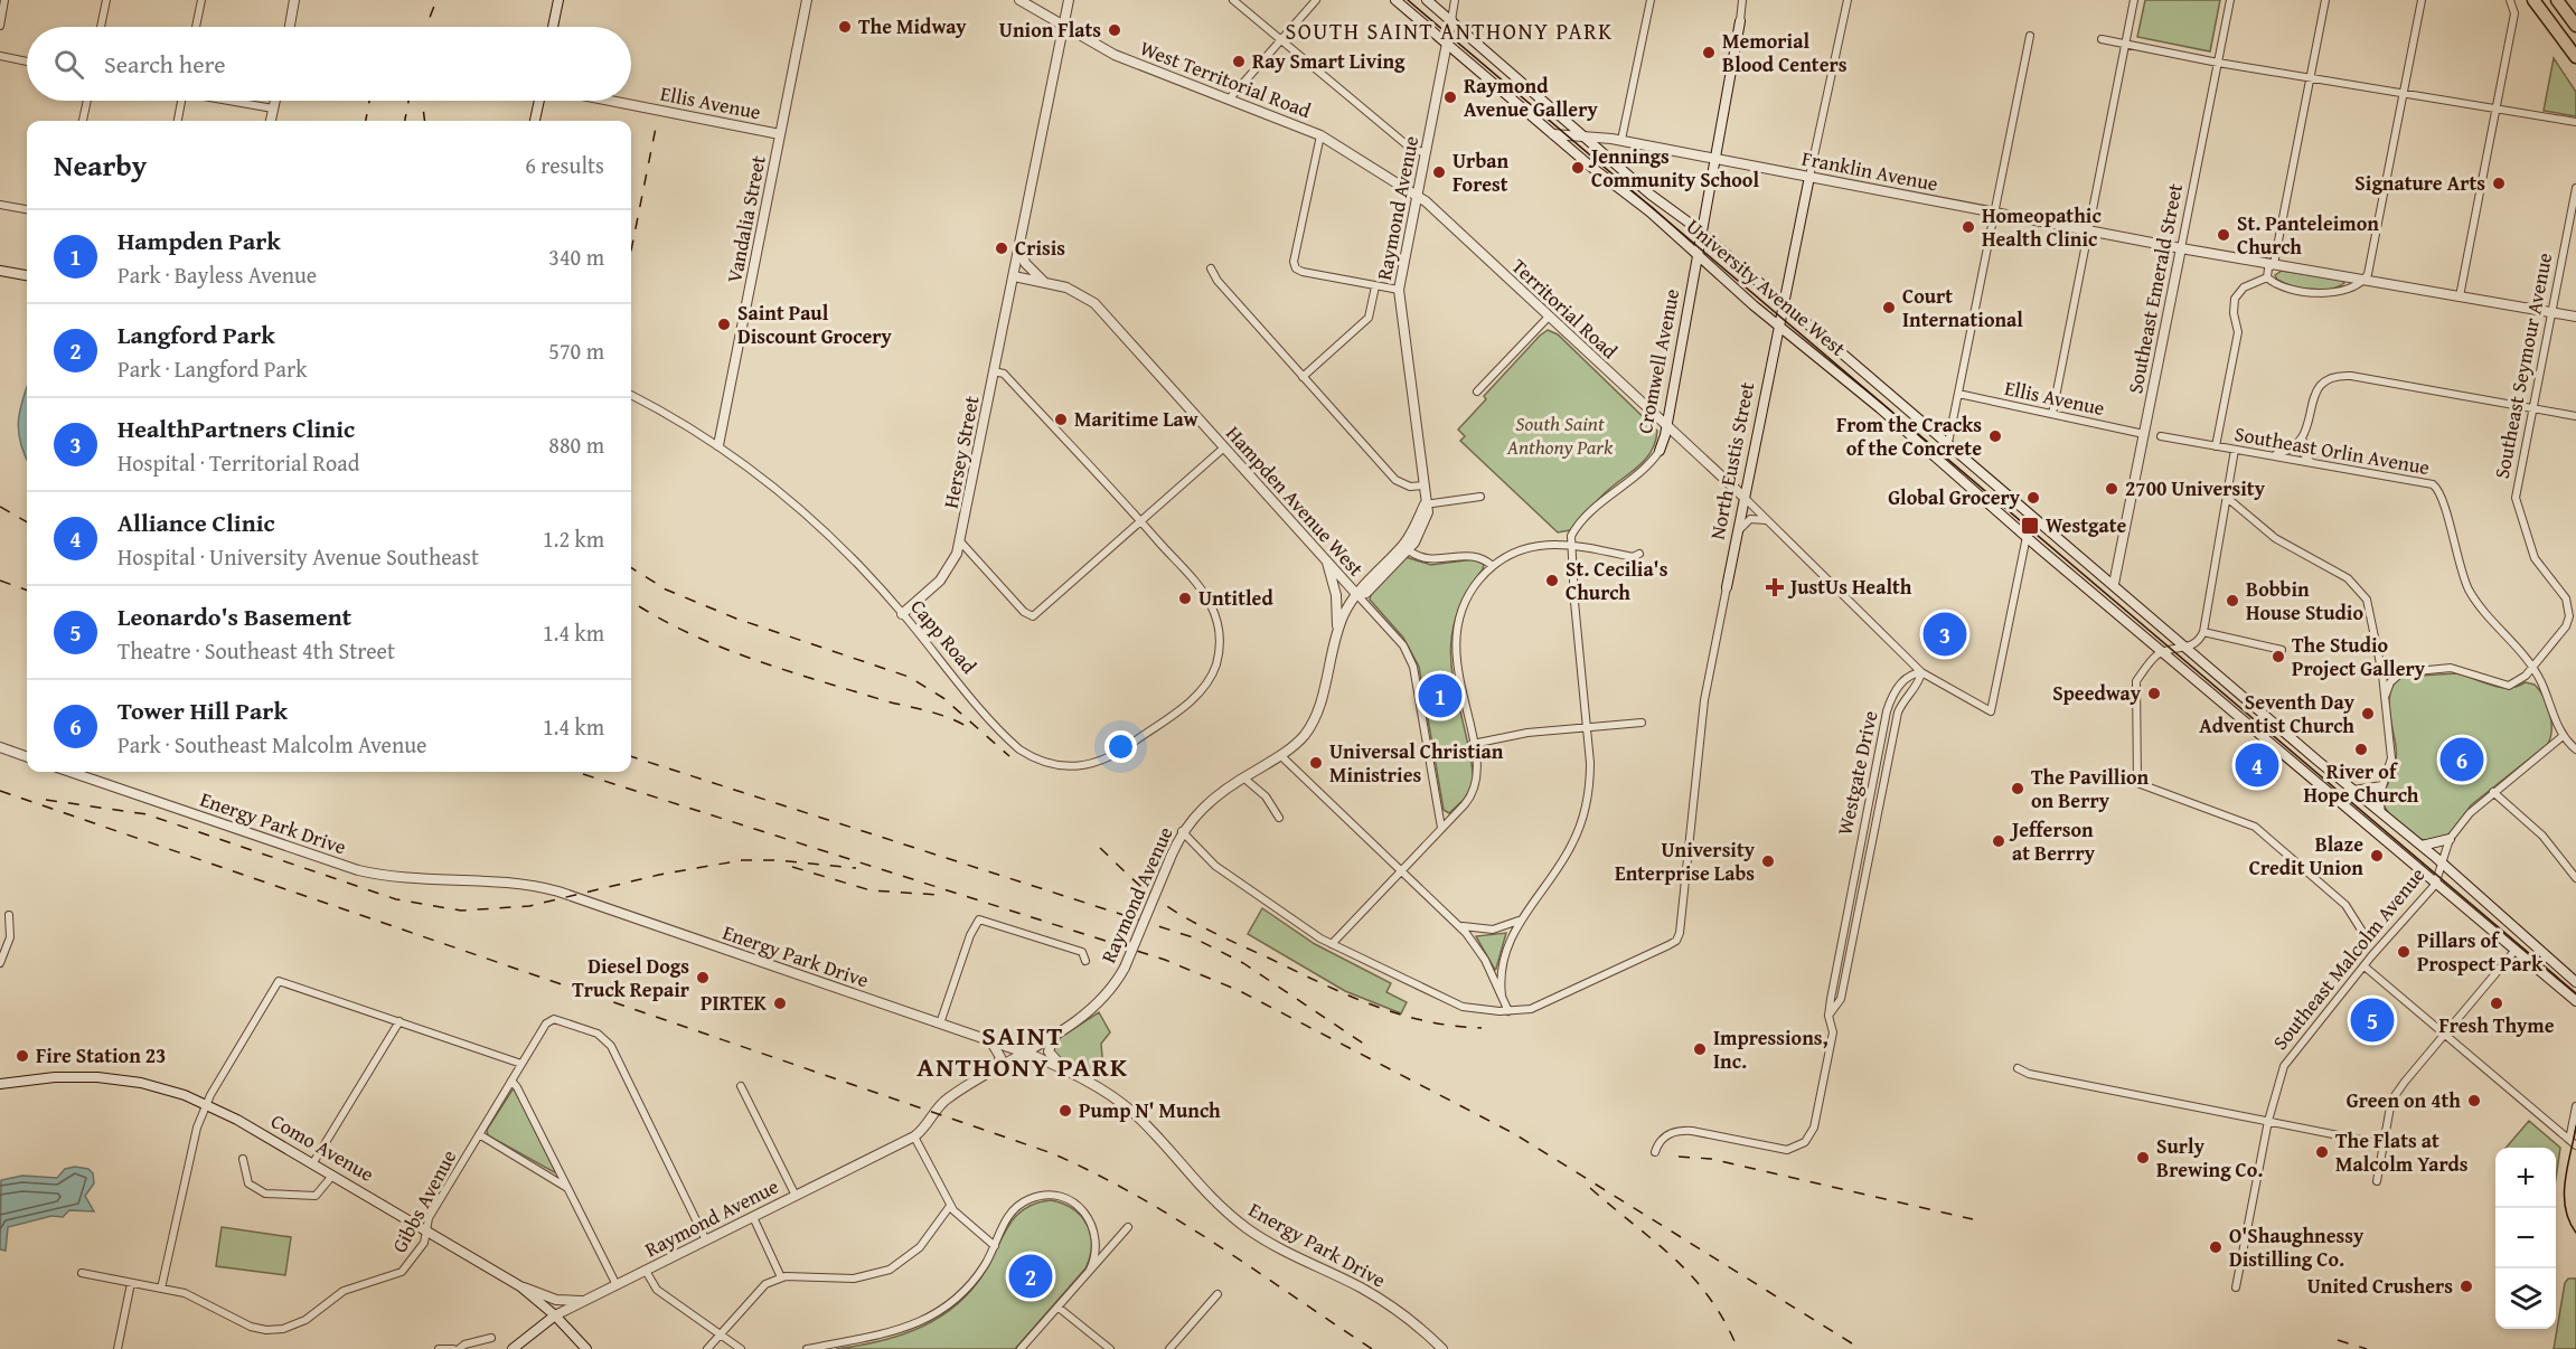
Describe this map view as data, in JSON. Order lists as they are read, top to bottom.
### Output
{
  "streets": {
    "main road": [
      "University Avenue West",
      "Cromwell Avenue",
      "North Eustis Street",
      "Como Avenue"
    ],
    "street": [
      "West Territorial Road",
      "Ellis Avenue",
      "Franklin Avenue",
      "Raymond Avenue",
      "Vandalia Street",
      "Southeast Emerald Street",
      "Territorial Road",
      "Southeast Seymour Avenue",
      "Southeast Orlin Avenue",
      "Hersey Street",
      "Hampden Avenue West",
      "Capp Road",
      "Westgate Drive",
      "Energy Park Drive",
      "Southeast Malcolm Avenue",
      "Gibbs Avenue"
    ]
  },
  "crossings": [
    ["West Territorial Road", "Raymond Avenue"],
    ["West Territorial Road", "Territorial Road"],
    ["West Territorial Road", "Hersey Street"],
    ["Ellis Avenue", "Vandalia Street"],
    ["Ellis Avenue", "Southeast Emerald Street"],
    ["Franklin Avenue", "University Avenue West"],
    ["Franklin Avenue", "Southeast Emerald Street"],
    ["Franklin Avenue", "Cromwell Avenue"],
    ["Franklin Avenue", "Southeast Seymour Avenue"],
    ["Franklin Avenue", "North Eustis Street"],
    ["Raymond Avenue", "University Avenue West"],
    ["Raymond Avenue", "Territorial Road"],
    ["Raymond Avenue", "Hampden Avenue West"],
    ["Raymond Avenue", "Energy Park Drive"],
    ["Raymond Avenue", "Como Avenue"],
    ["Raymond Avenue", "Gibbs Avenue"],
    ["Vandalia Street", "Capp Road"],
    ["University Avenue West", "Southeast Emerald Street"],
    ["University Avenue West", "Territorial Road"],
    ["University Avenue West", "Cromwell Avenue"],
    ["University Avenue West", "North Eustis Street"],
    ["University Avenue West", "Southeast Malcolm Avenue"],
    ["Territorial Road", "Cromwell Avenue"],
    ["Territorial Road", "North Eustis Street"],
    ["Territorial Road", "Westgate Drive"],
    ["Southeast Seymour Avenue", "Southeast Orlin Avenue"],
    ["Southeast Orlin Avenue", "Southeast Malcolm Avenue"],
    ["Hersey Street", "Hampden Avenue West"],
    ["Hersey Street", "Capp Road"],
    ["Como Avenue", "Gibbs Avenue"]
  ],
  "districts": ["SOUTH SAINT ANTHONY PARK", "SAINT ANTHONY PARK"],
  "parks": ["South Saint Anthony Park"],
  "places": {
    "other": [
      "The Midway",
      "Union Flats",
      "Memorial Blood Centers",
      "Ray Smart Living",
      "Raymond Avenue Gallery",
      "Jennings Community School",
      "Urban Forest",
      "Signature Arts",
      "Homeopathic Health Clinic",
      "St. Panteleimon Church",
      "Crisis",
      "Court International",
      "Saint Paul Discount Grocery",
      "Maritime Law",
      "From the Cracks of the Concrete",
      "2700 University",
      "Global Grocery",
      "St. Cecilia's Church",
      "Untitled",
      "Bobbin House Studio",
      "The Studio Project Gallery",
      "Speedway",
      "Seventh Day Adventist Church",
      "River of Hope Church",
      "Universal Christian Ministries",
      "The Pavillion on Berry",
      "Jefferson at Berrry",
      "Blaze Credit Union",
      "University Enterprise Labs",
      "Pillars of Prospect Park",
      "Diesel Dogs Truck Repair",
      "PIRTEK",
      "Fresh Thyme",
      "Impressions, Inc.",
      "Fire Station 23",
      "Green on 4th",
      "Pump N' Munch",
      "The Flats at Malcolm Yards",
      "Surly Brewing Co.",
      "O'Shaughnessy Distilling Co.",
      "United Crushers"
    ],
    "transit": ["Westgate"],
    "health": ["JustUs Health"]
  },
  "page": {
    "search": "Search here",
    "heading": ["Nearby", "6 results"],
    "list": [
      {
        "mark": "1",
        "name": "Hampden Park",
        "note": "Park · Bayless Avenue",
        "value": "340 m"
      },
      {
        "mark": "2",
        "name": "Langford Park",
        "note": "Park · Langford Park",
        "value": "570 m"
      },
      {
        "mark": "3",
        "name": "HealthPartners Clinic",
        "note": "Hospital · Territorial Road",
        "value": "880 m"
      },
      {
        "mark": "4",
        "name": "Alliance Clinic",
        "note": "Hospital · University Avenue Southeast",
        "value": "1.2 km"
      },
      {
        "mark": "5",
        "name": "Leonardo's Basement",
        "note": "Theatre · Southeast 4th Street",
        "value": "1.4 km"
      },
      {
        "mark": "6",
        "name": "Tower Hill Park",
        "note": "Park · Southeast Malcolm Avenue",
        "value": "1.4 km"
      }
    ],
    "pins": [
      "3",
      "1",
      "6",
      "4",
      "5",
      "2"
    ],
    "map_buttons": ["+", "−"]
  }
}
